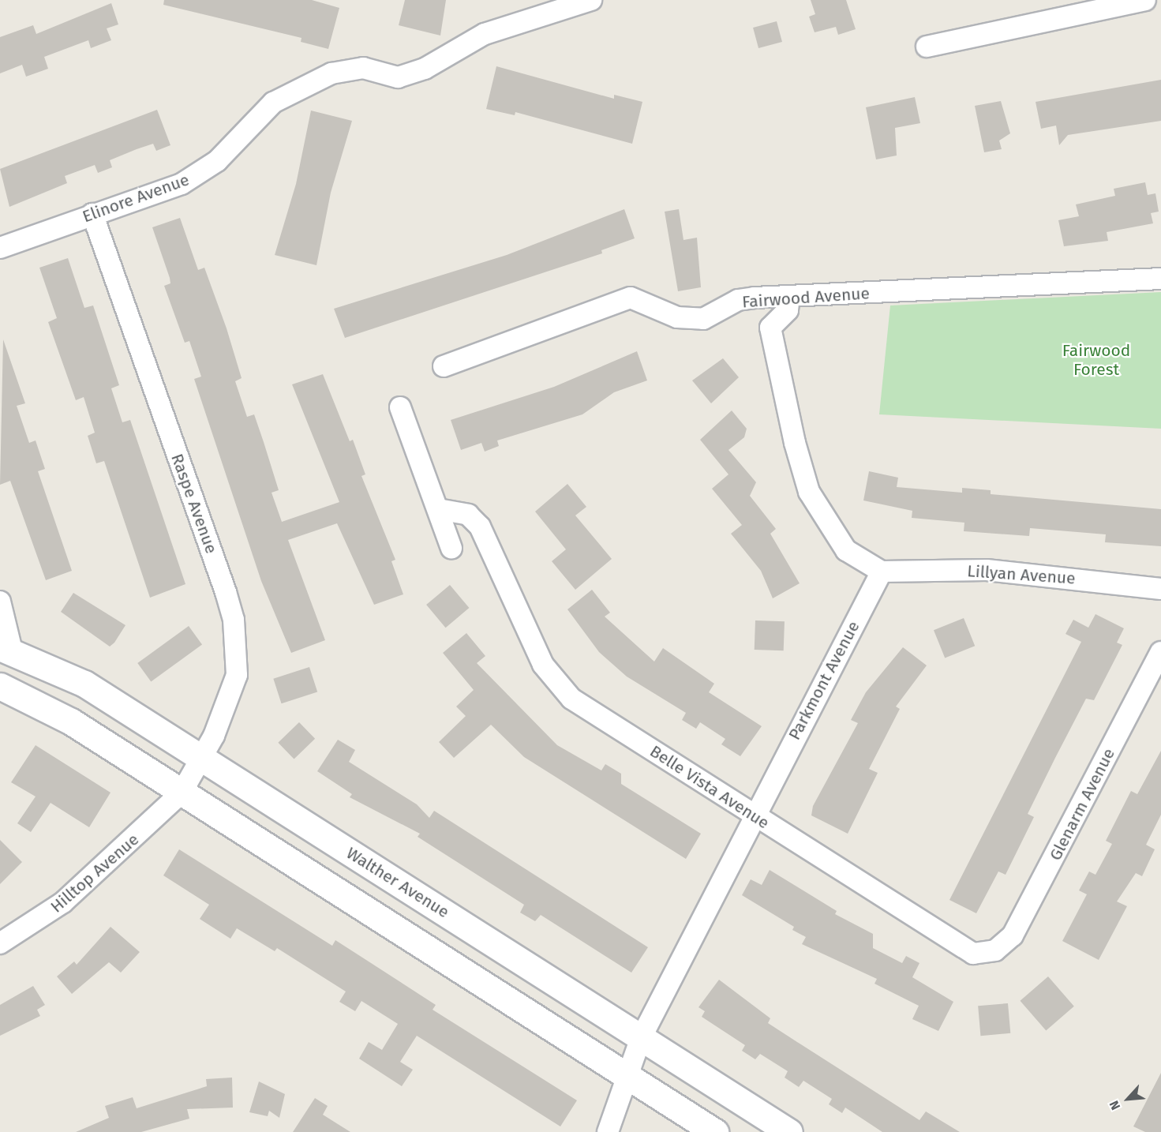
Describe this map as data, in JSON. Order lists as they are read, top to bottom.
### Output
{
  "streets": {
    "main road": ["Walther Avenue"],
    "street": [
      "Elinore Avenue",
      "Fairwood Avenue",
      "Raspe Avenue",
      "Lillyan Avenue",
      "Parkmont Avenue",
      "Belle Vista Avenue",
      "Glenarm Avenue",
      "Hilltop Avenue"
    ]
  },
  "crossings": [
    ["Elinore Avenue", "Raspe Avenue"],
    ["Raspe Avenue", "Hilltop Avenue"],
    ["Raspe Avenue", "Walther Avenue"],
    ["Lillyan Avenue", "Parkmont Avenue"],
    ["Parkmont Avenue", "Belle Vista Avenue"],
    ["Parkmont Avenue", "Walther Avenue"],
    ["Belle Vista Avenue", "Glenarm Avenue"]
  ],
  "parks": ["Fairwood Forest"],
  "north": "bottom left"
}
